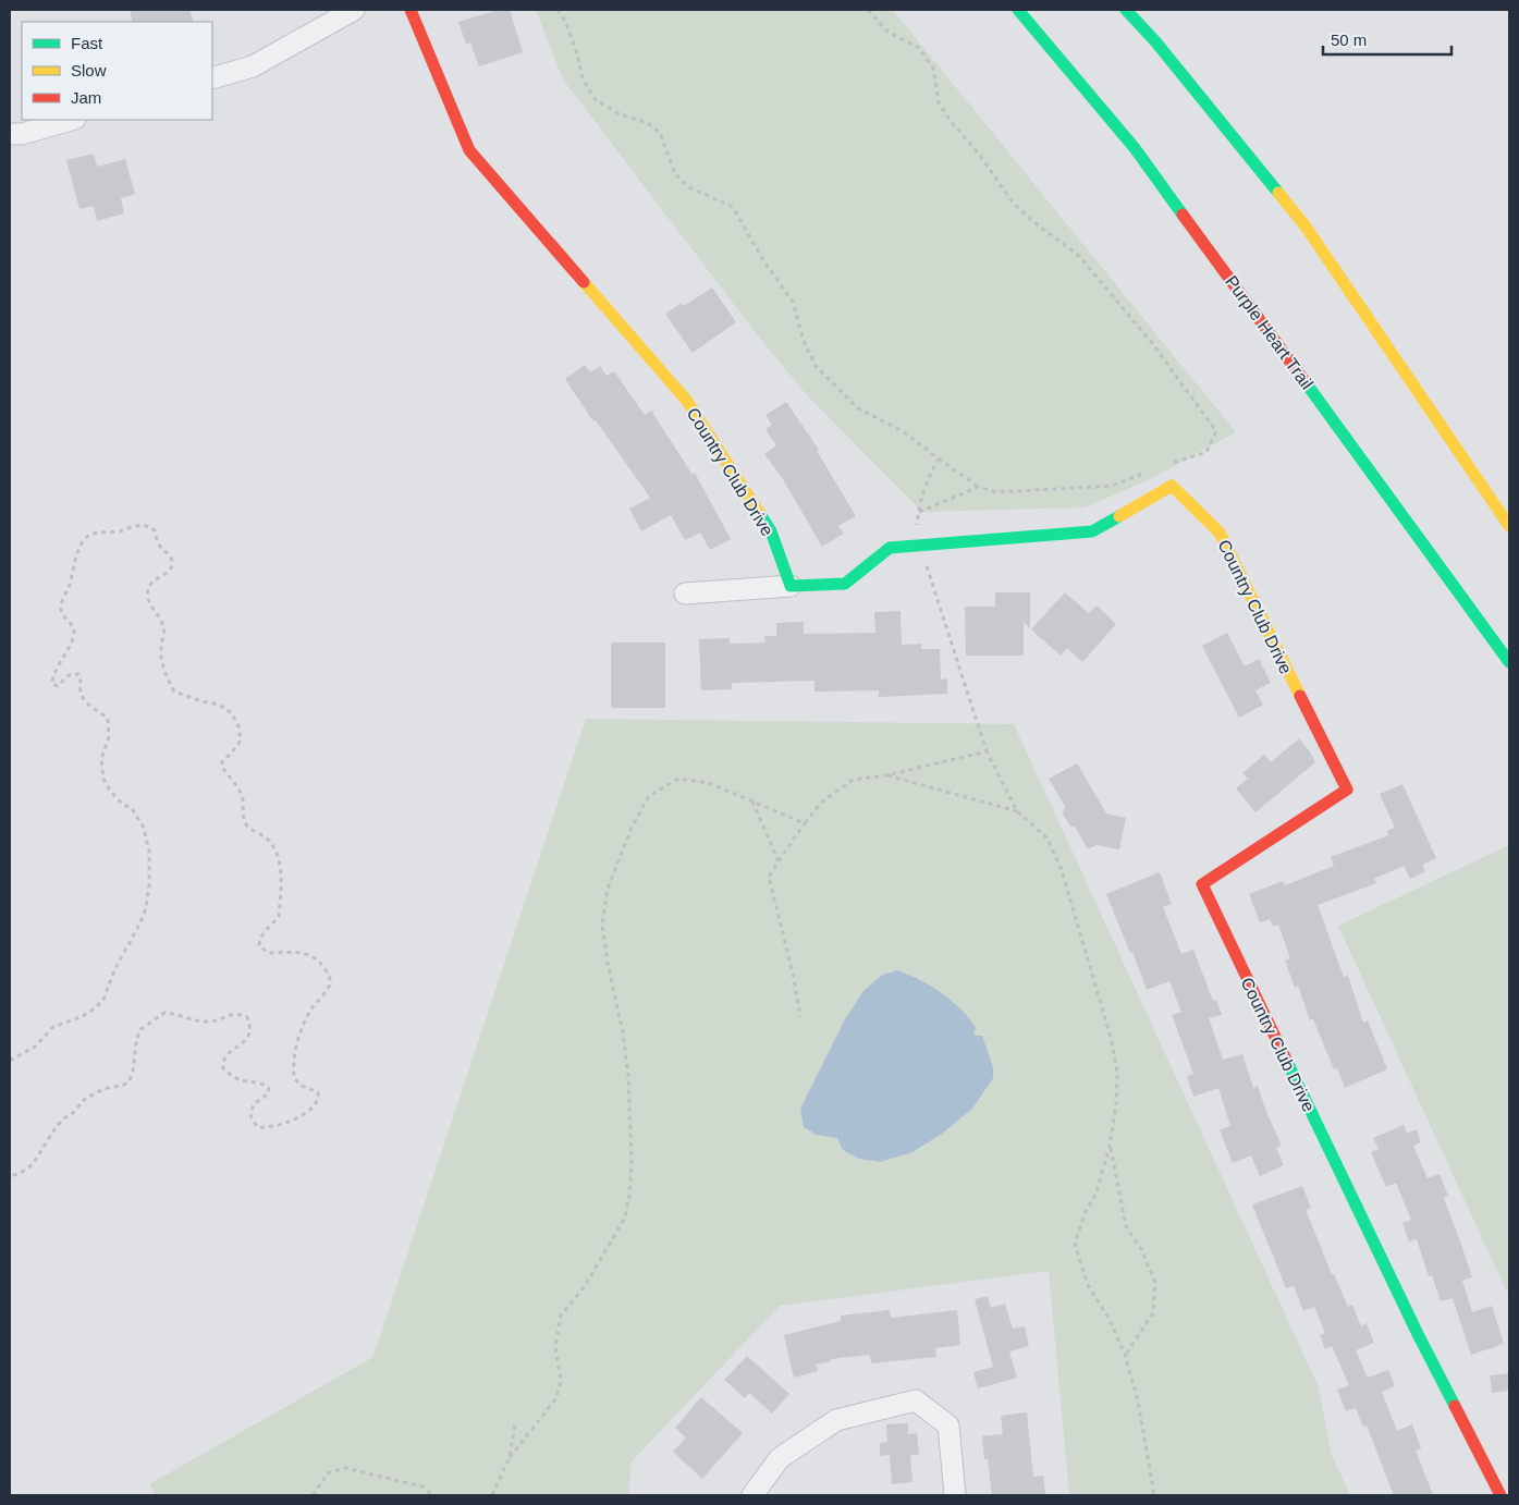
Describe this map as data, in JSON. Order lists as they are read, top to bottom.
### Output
{
  "streets": {
    "main road": ["Purple Heart Trail", "Country Club Drive"]
  },
  "legend": ["Fast", "Slow", "Jam"],
  "scale_bar": "50 m"
}
